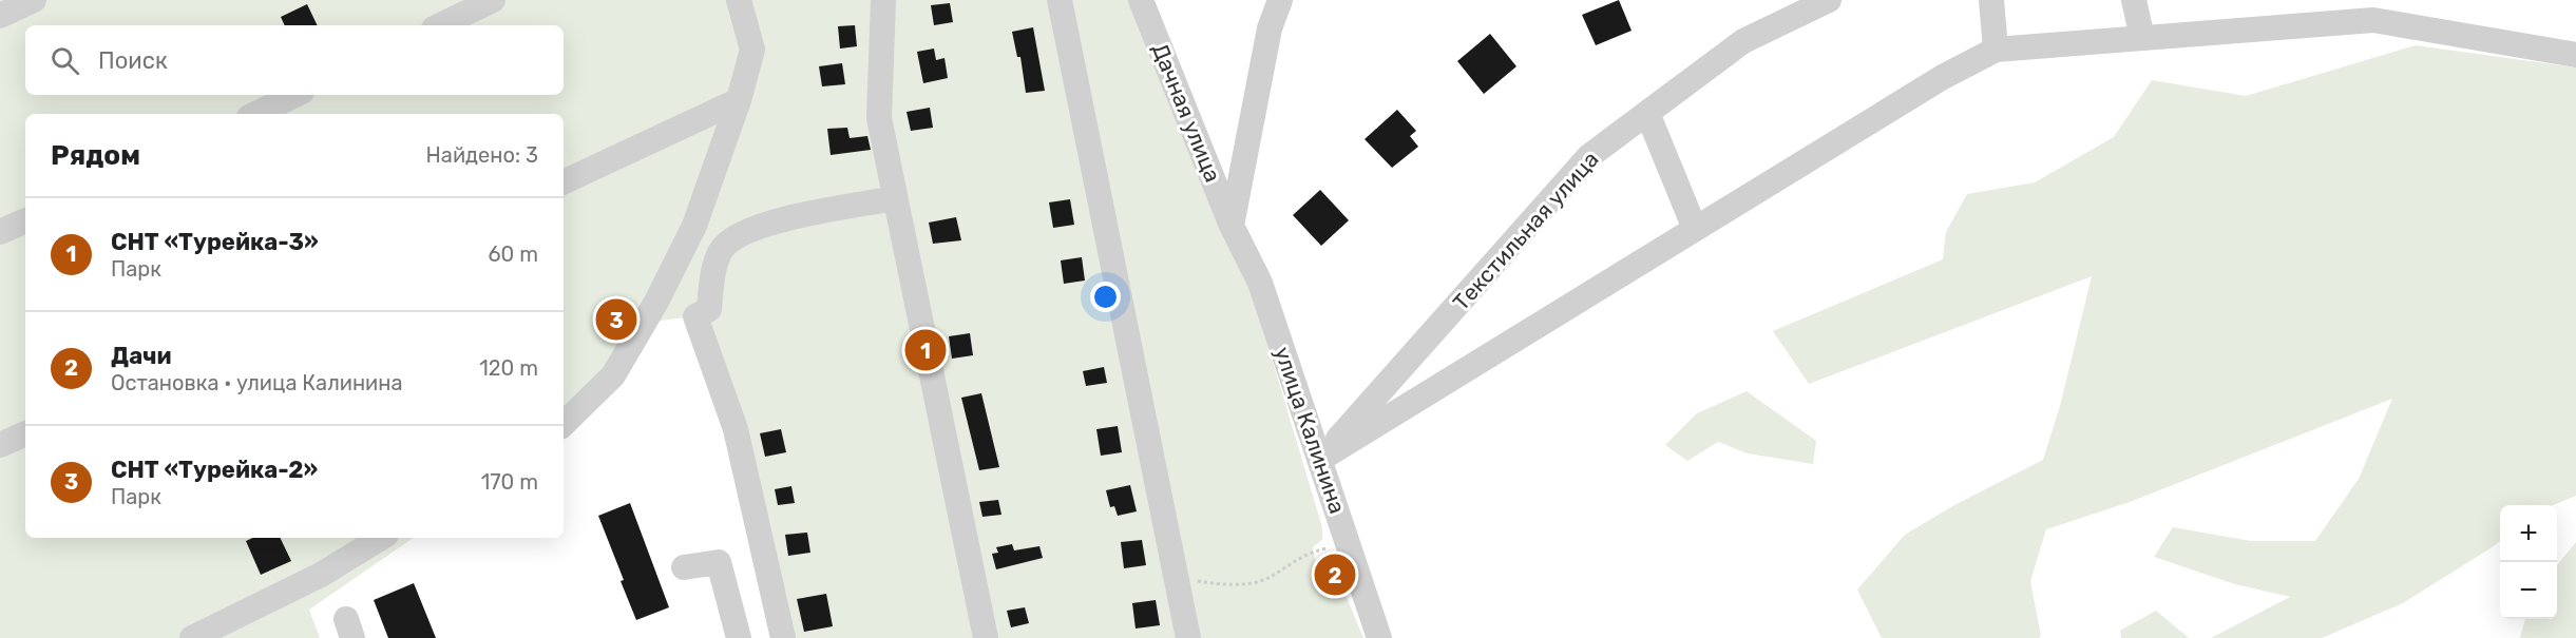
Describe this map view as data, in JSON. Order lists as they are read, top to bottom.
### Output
{
  "streets": {
    "street": ["Дачная улица", "Текстильная улица", "улица Калинина"]
  },
  "crossings": [
    ["Дачная улица", "улица Калинина"],
    ["Текстильная улица", "улица Калинина"]
  ],
  "page": {
    "search": "Поиск",
    "heading": ["Рядом", "Найдено: 3"],
    "list": [
      {
        "mark": "1",
        "name": "СНТ «Турейка-3»",
        "note": "Парк",
        "value": "60 m"
      },
      {
        "mark": "2",
        "name": "Дачи",
        "note": "Остановка · улица Калинина",
        "value": "120 m"
      },
      {
        "mark": "3",
        "name": "СНТ «Турейка-2»",
        "note": "Парк",
        "value": "170 m"
      }
    ],
    "pins": ["3", "1", "2"],
    "map_buttons": ["+", "−"]
  }
}
